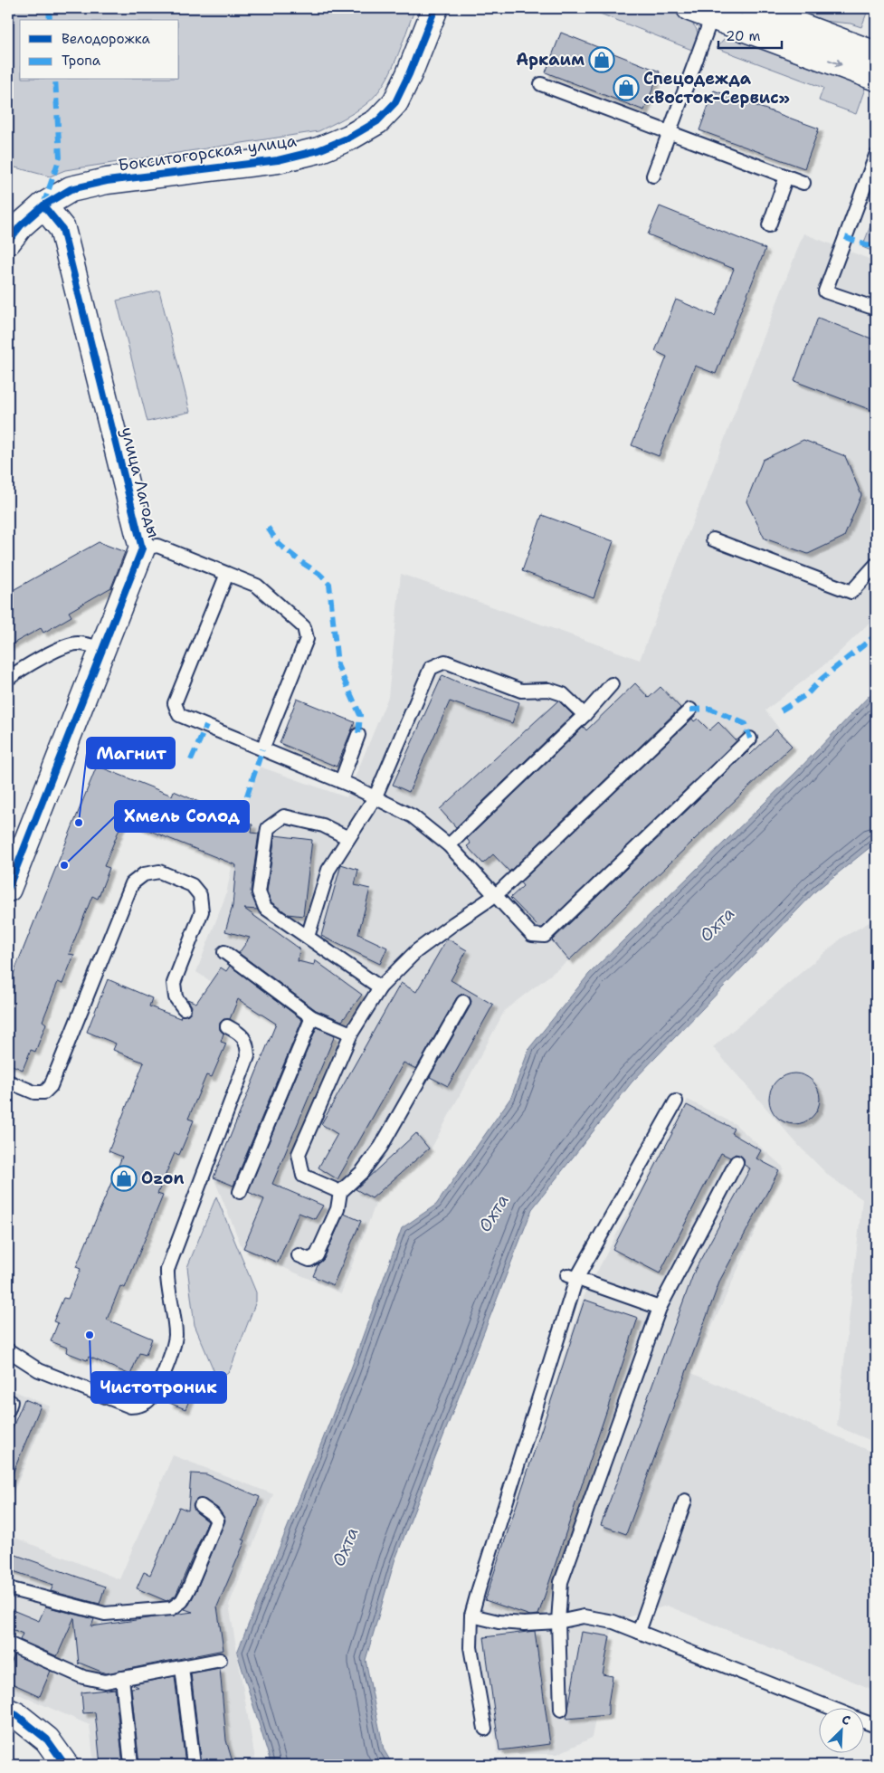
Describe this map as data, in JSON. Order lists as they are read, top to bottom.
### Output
{
  "streets": {
    "street": ["Бокситогорская улица", "улица Лагоды"]
  },
  "crossings": [
    ["Бокситогорская улица", "улица Лагоды"]
  ],
  "water": ["Охта"],
  "places": {
    "shop": ["Аркаим", "Спецодежда «Восток-Сервис»", "Ozon"],
    "other": ["Магнит", "Хмель Солод", "Чистотроник"]
  },
  "legend": ["Велодорожка", "Тропа"],
  "scale_bar": "20 m",
  "north": "top right"
}
